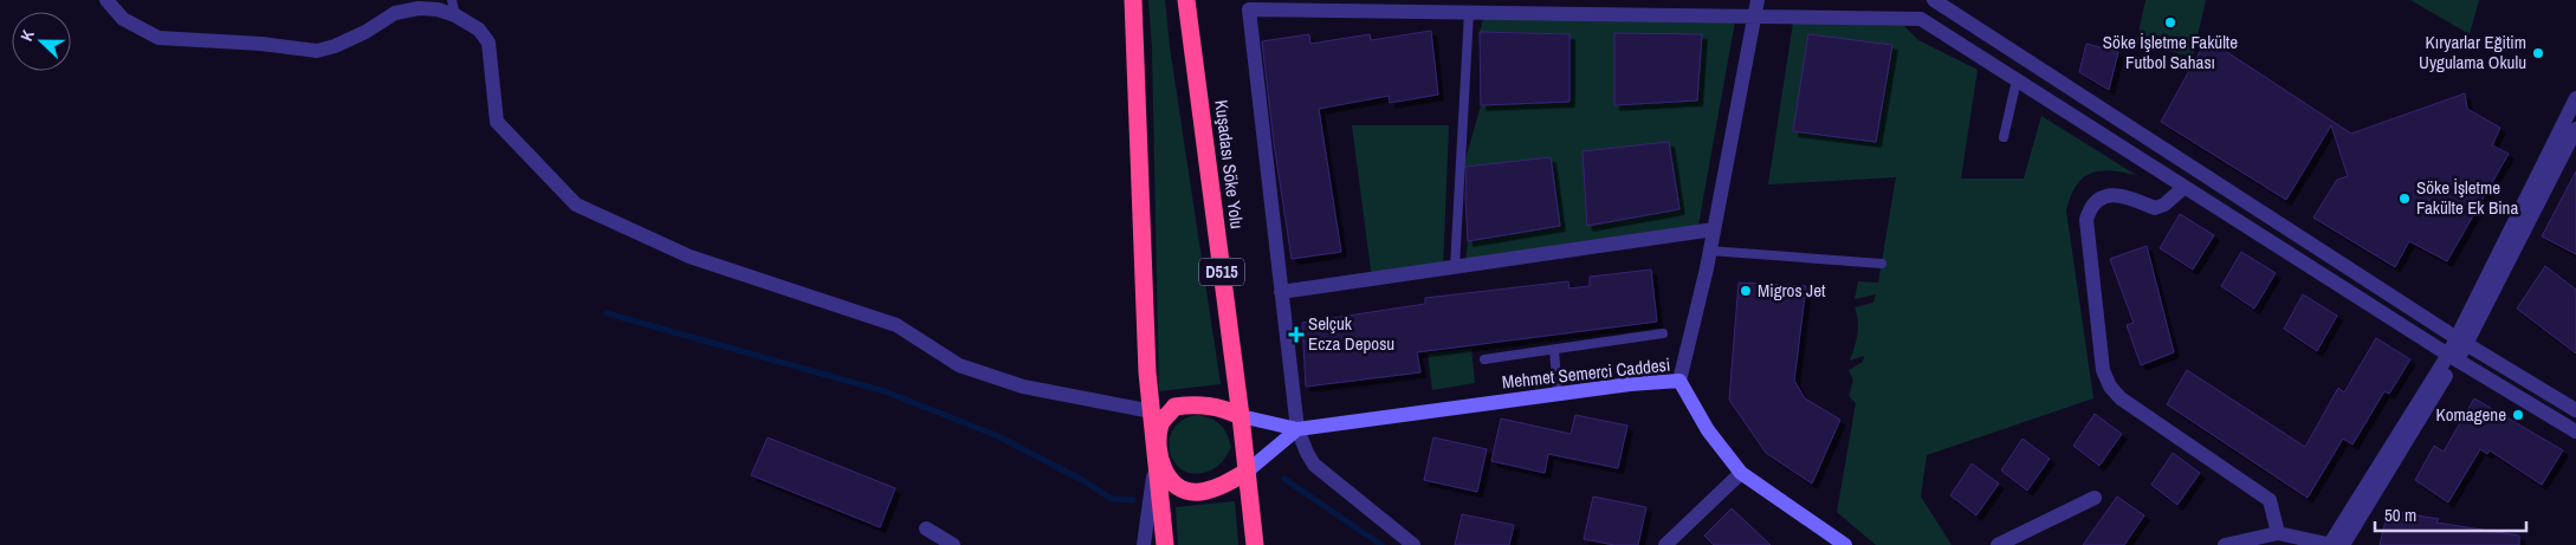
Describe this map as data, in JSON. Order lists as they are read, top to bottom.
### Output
{
  "streets": {
    "highway": ["Kuşadası Söke Yolu", "D515"],
    "street": ["Mehmet Semerci Caddesi"]
  },
  "crossings": [
    ["Kuşadası Söke Yolu", "Mehmet Semerci Caddesi"]
  ],
  "places": {
    "other": [
      "Söke İşletme Fakülte Futbol Sahası",
      "Kıryarlar Eğitim Uygulama Okulu",
      "Söke İşletme Fakülte Ek Bina",
      "Migros Jet",
      "Komagene"
    ],
    "health": ["Selçuk Ecza Deposu"]
  },
  "scale_bar": "50 m",
  "north": "left"
}
